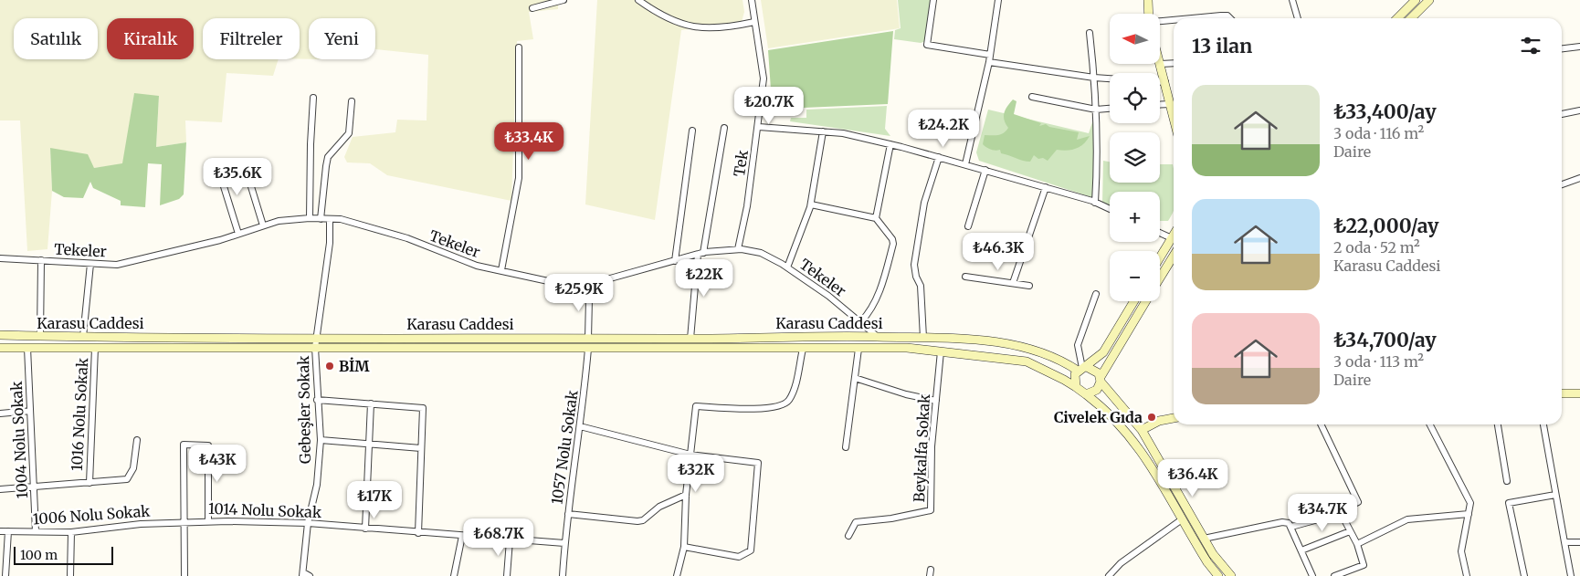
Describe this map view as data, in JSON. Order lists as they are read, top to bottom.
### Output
{
  "streets": {
    "main road": ["Karasu Caddesi"],
    "street": [
      "Tek",
      "Tekeler",
      "Gebeşler Sokak",
      "1016 Nolu Sokak",
      "1004 Nolu Sokak",
      "1057 Nolu Sokak",
      "Beykalfa Sokak",
      "1014 Nolu Sokak",
      "1006 Nolu Sokak"
    ]
  },
  "crossings": [
    ["Tek", "Tekeler"],
    ["Tekeler", "Karasu Caddesi"],
    ["Tekeler", "Gebeşler Sokak"],
    ["Karasu Caddesi", "Gebeşler Sokak"],
    ["Karasu Caddesi", "1016 Nolu Sokak"],
    ["Karasu Caddesi", "1004 Nolu Sokak"],
    ["Karasu Caddesi", "1057 Nolu Sokak"],
    ["Karasu Caddesi", "Beykalfa Sokak"],
    ["Gebeşler Sokak", "1014 Nolu Sokak"],
    ["1004 Nolu Sokak", "1006 Nolu Sokak"],
    ["1057 Nolu Sokak", "1014 Nolu Sokak"],
    ["1014 Nolu Sokak", "1006 Nolu Sokak"]
  ],
  "places": ["BİM", "Civelek Gıda"],
  "scale_bar": "100 m",
  "north": "left",
  "page": {
    "map_buttons": ["+", "−"],
    "chip": [
      "Satılık",
      "Kiralık",
      "Filtreler",
      "Yeni"
    ],
    "heading": "13 ilan",
    "list": [
      {
        "name": "₺33,400/ay",
        "note": "3 oda · 116 m² · Daire"
      },
      {
        "name": "₺22,000/ay",
        "note": "2 oda · 52 m² · Karasu Caddesi"
      },
      {
        "name": "₺34,700/ay",
        "note": "3 oda · 113 m² · Daire"
      }
    ],
    "price": [
      "₺20.7K",
      "₺24.2K",
      "₺33.4K",
      "₺35.6K",
      "₺46.3K",
      "₺22K",
      "₺25.9K",
      "₺43K",
      "₺32K",
      "₺36.4K",
      "₺17K",
      "₺34.7K",
      "₺68.7K"
    ],
    "scale": "100 m"
  }
}
